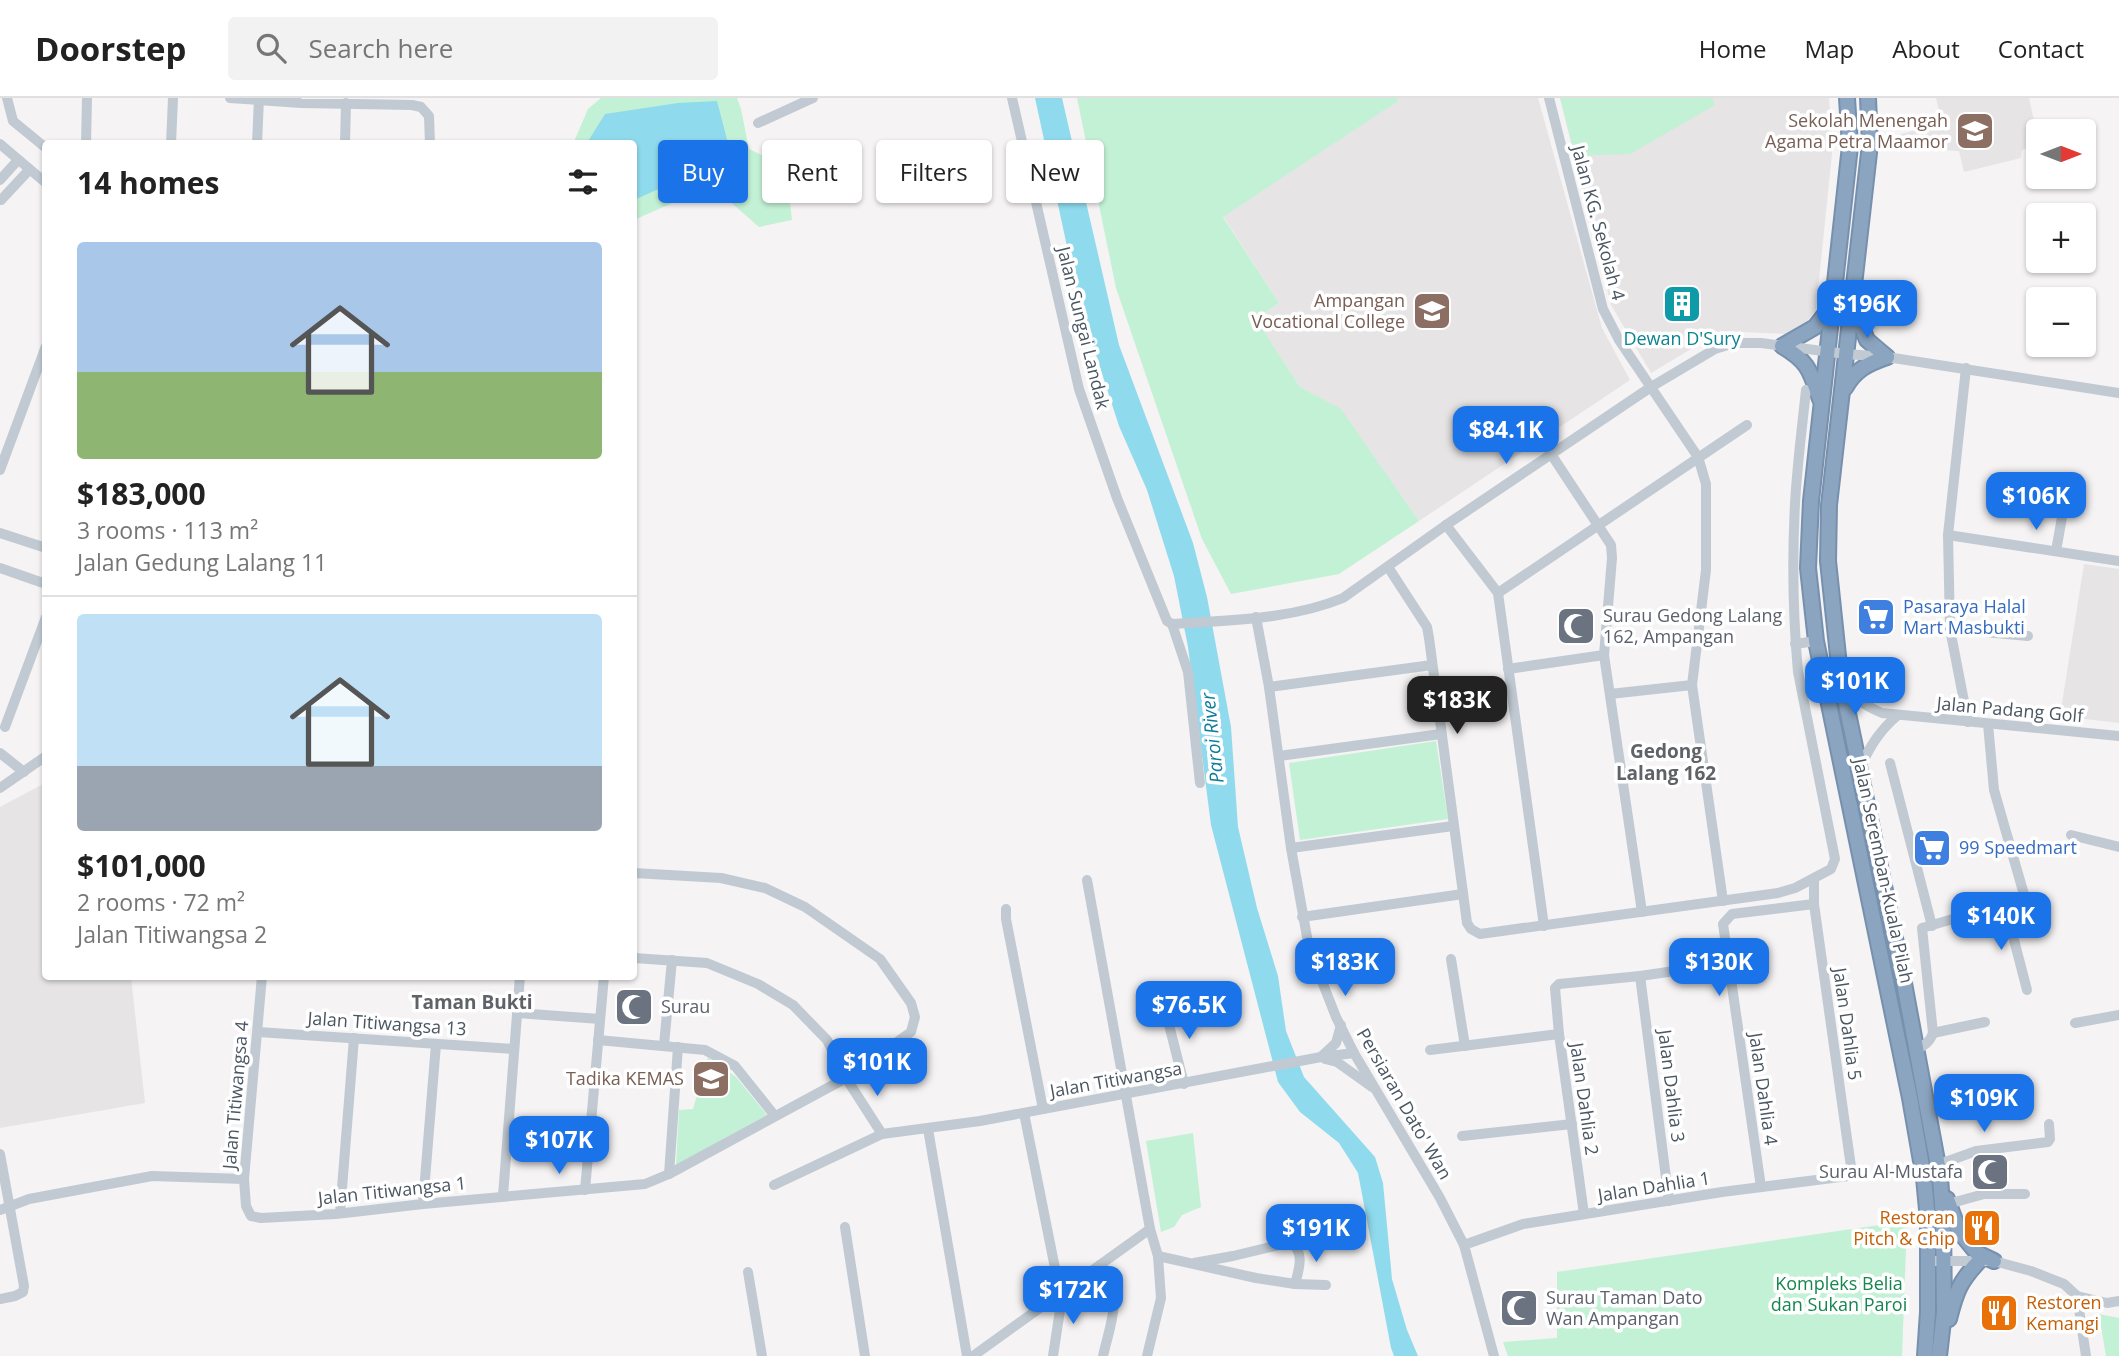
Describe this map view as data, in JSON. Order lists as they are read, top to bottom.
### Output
{
  "streets": {
    "highway": ["Jalan Seremban-Kuala Pilah"],
    "street": [
      "Jalan KG. Sekolah 4",
      "Jalan Sungai Landak",
      "Jalan Padang Golf",
      "Jalan Titiwangsa 13",
      "Jalan Dahlia 5",
      "Jalan Titiwangsa",
      "Jalan Dahlia 3",
      "Jalan Dahlia 4",
      "Jalan Titiwangsa 4",
      "Jalan Dahlia 2",
      "Persiaran Dato' Wan",
      "Jalan Dahlia 1",
      "Jalan Titiwangsa 1"
    ]
  },
  "crossings": [
    ["Jalan Padang Golf", "Jalan Seremban-Kuala Pilah"],
    ["Jalan Titiwangsa 13", "Jalan Titiwangsa 4"],
    ["Jalan Dahlia 5", "Jalan Dahlia 4"],
    ["Jalan Dahlia 5", "Jalan Dahlia 1"],
    ["Jalan Titiwangsa", "Persiaran Dato' Wan"],
    ["Jalan Dahlia 3", "Jalan Dahlia 2"],
    ["Jalan Dahlia 3", "Jalan Dahlia 1"],
    ["Jalan Dahlia 4", "Jalan Dahlia 1"],
    ["Jalan Titiwangsa 4", "Jalan Titiwangsa 1"],
    ["Jalan Dahlia 2", "Jalan Dahlia 1"],
    ["Persiaran Dato' Wan", "Jalan Dahlia 1"]
  ],
  "districts": ["Gedong Lalang 162", "Taman Bukti"],
  "water": ["Paroi River"],
  "parks": ["Kompleks Belia dan Sukan Paroi"],
  "places": {
    "school or university": ["Sekolah Menengah Agama Petra Maamor", "Ampangan Vocational College", "Tadika KEMAS"],
    "building": ["Dewan D'Sury"],
    "supermarket": ["Pasaraya Halal Mart Masbukti", "99 Speedmart"],
    "mosque": [
      "Surau Gedong Lalang 162, Ampangan",
      "Surau",
      "Surau Al-Mustafa",
      "Surau Taman Dato Wan Ampangan"
    ],
    "restaurant": ["Restoran Pitch & Chip", "Restoren Kemangi"]
  },
  "north": "right",
  "page": {
    "header": "Doorstep",
    "search": "Search here",
    "nav": [
      "Home",
      "Map",
      "About",
      "Contact"
    ],
    "map_buttons": ["+", "−"],
    "chip": [
      "Buy",
      "Rent",
      "Filters",
      "New"
    ],
    "heading": "14 homes",
    "list": [
      {
        "name": "$183,000",
        "note": "3 rooms · 113 m² · Jalan Gedung Lalang 11"
      },
      {
        "name": "$101,000",
        "note": "2 rooms · 72 m² · Jalan Titiwangsa 2"
      }
    ],
    "price": [
      "$196K",
      "$84.1K",
      "$106K",
      "$101K",
      "$183K",
      "$140K",
      "$183K",
      "$130K",
      "$76.5K",
      "$101K",
      "$109K",
      "$107K",
      "$191K",
      "$172K"
    ]
  }
}
